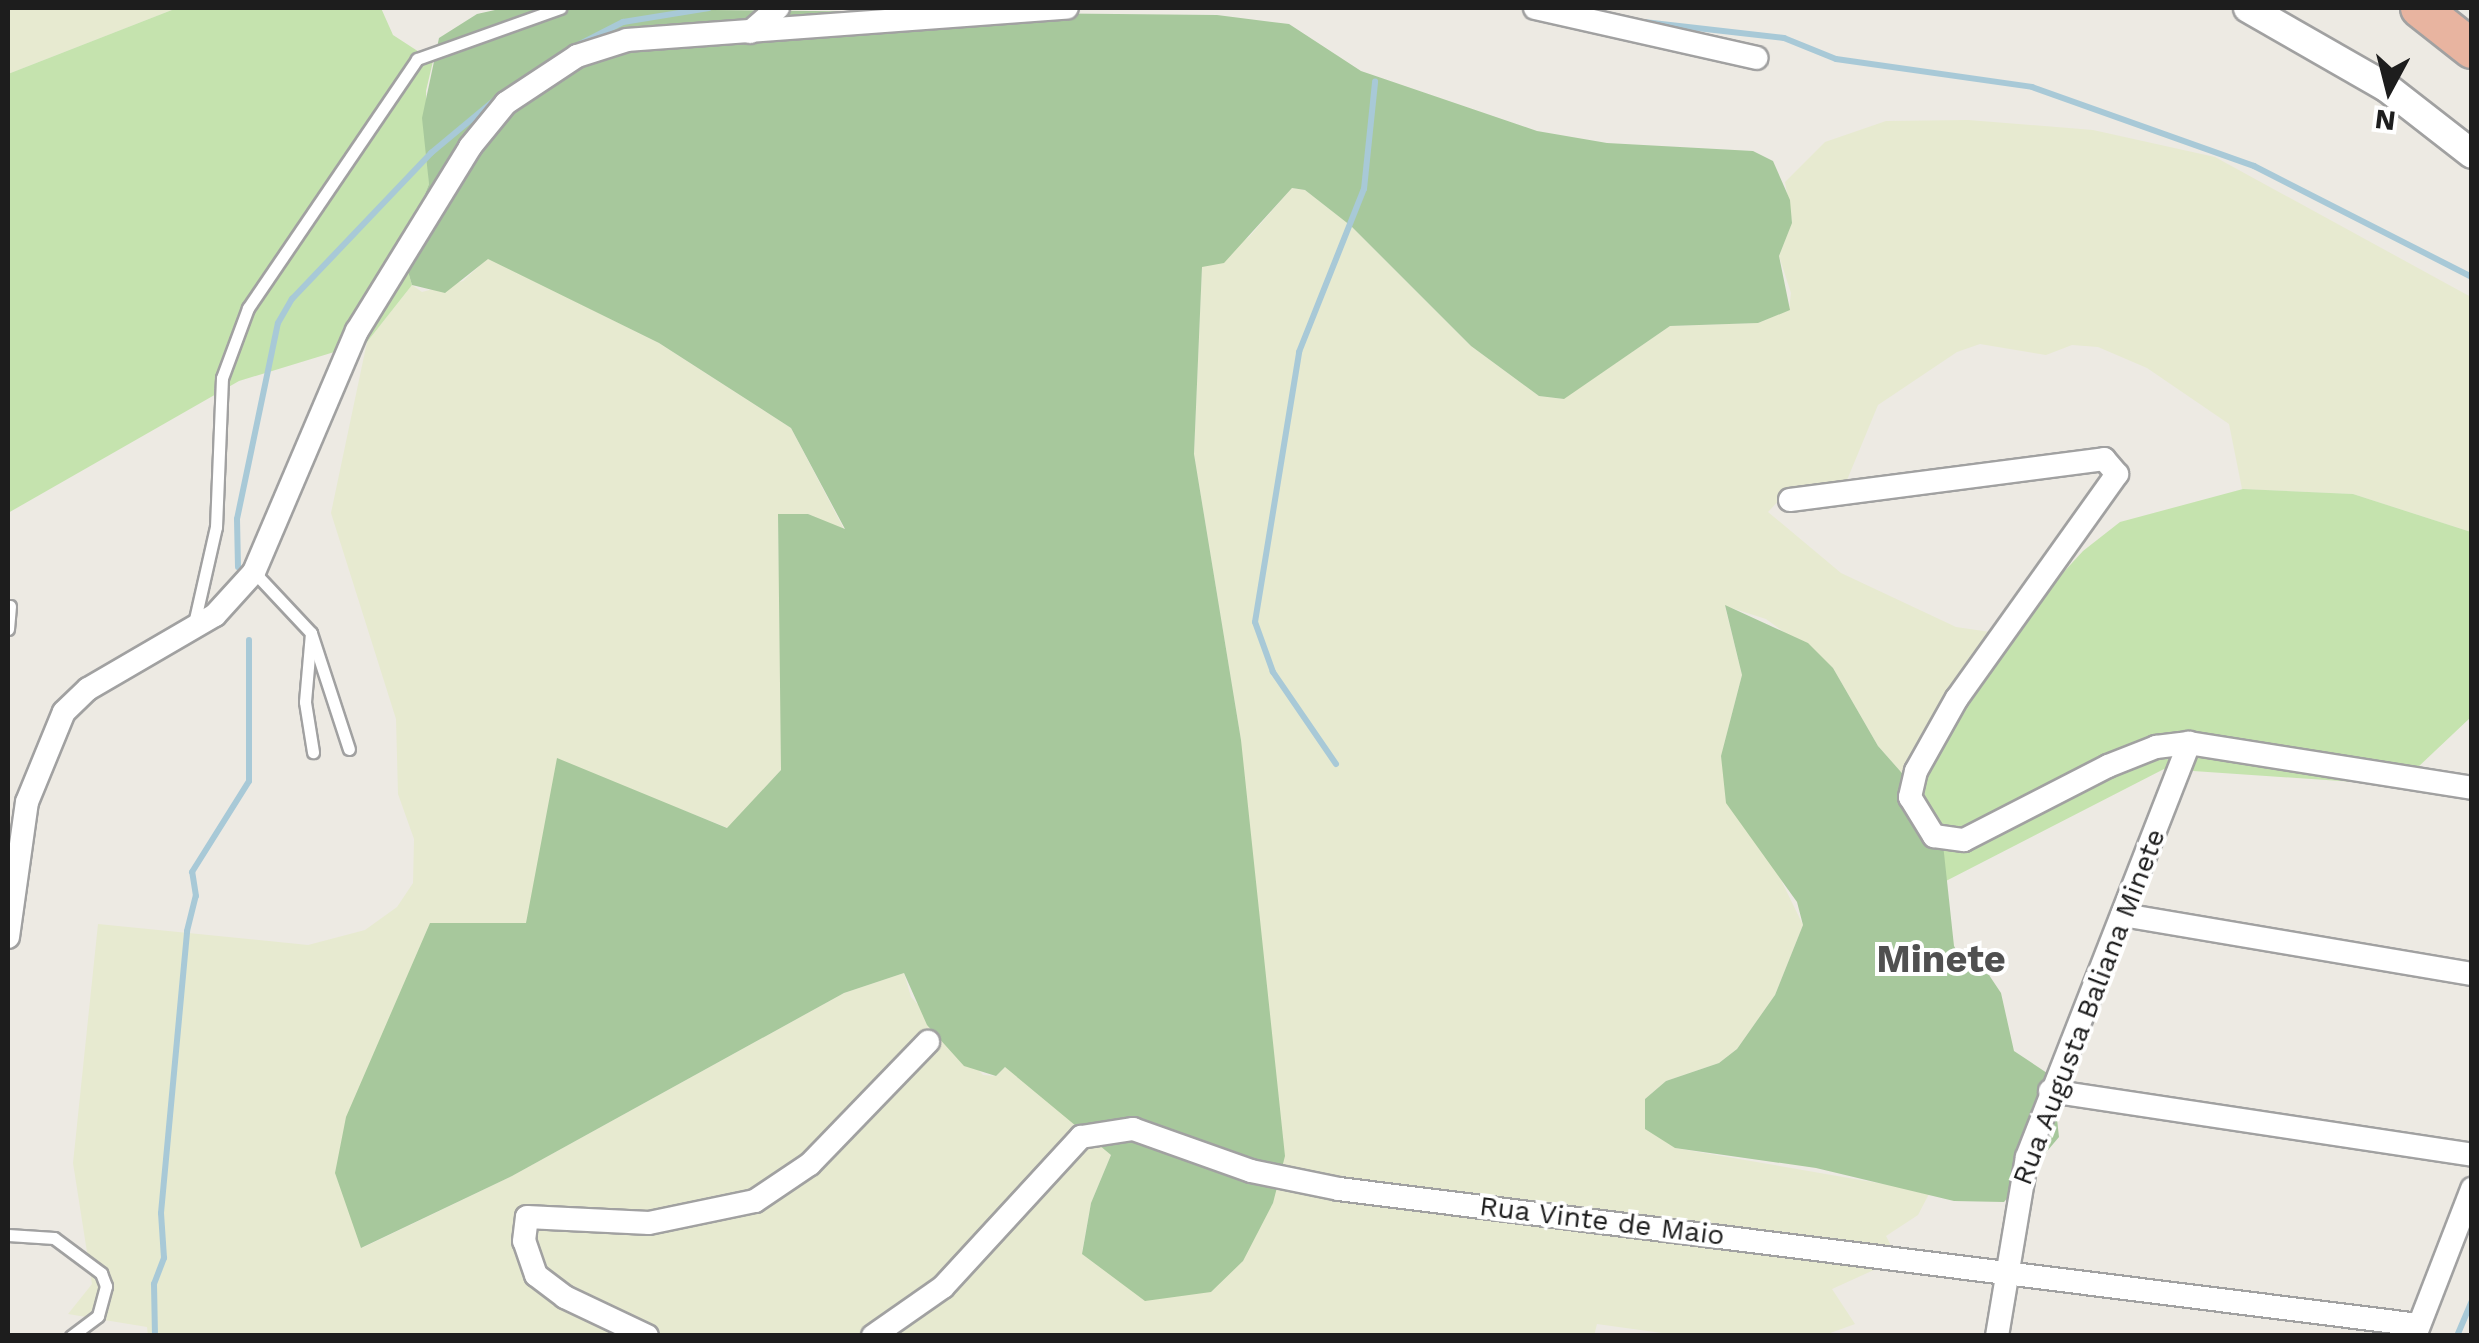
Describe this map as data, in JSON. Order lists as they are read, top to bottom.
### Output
{
  "streets": {
    "street": ["Rua Augusta Baliana Minete", "Rua Vinte de Maio"]
  },
  "crossings": [
    ["Rua Augusta Baliana Minete", "Rua Vinte de Maio"]
  ],
  "districts": ["Minete"],
  "north": "bottom"
}
